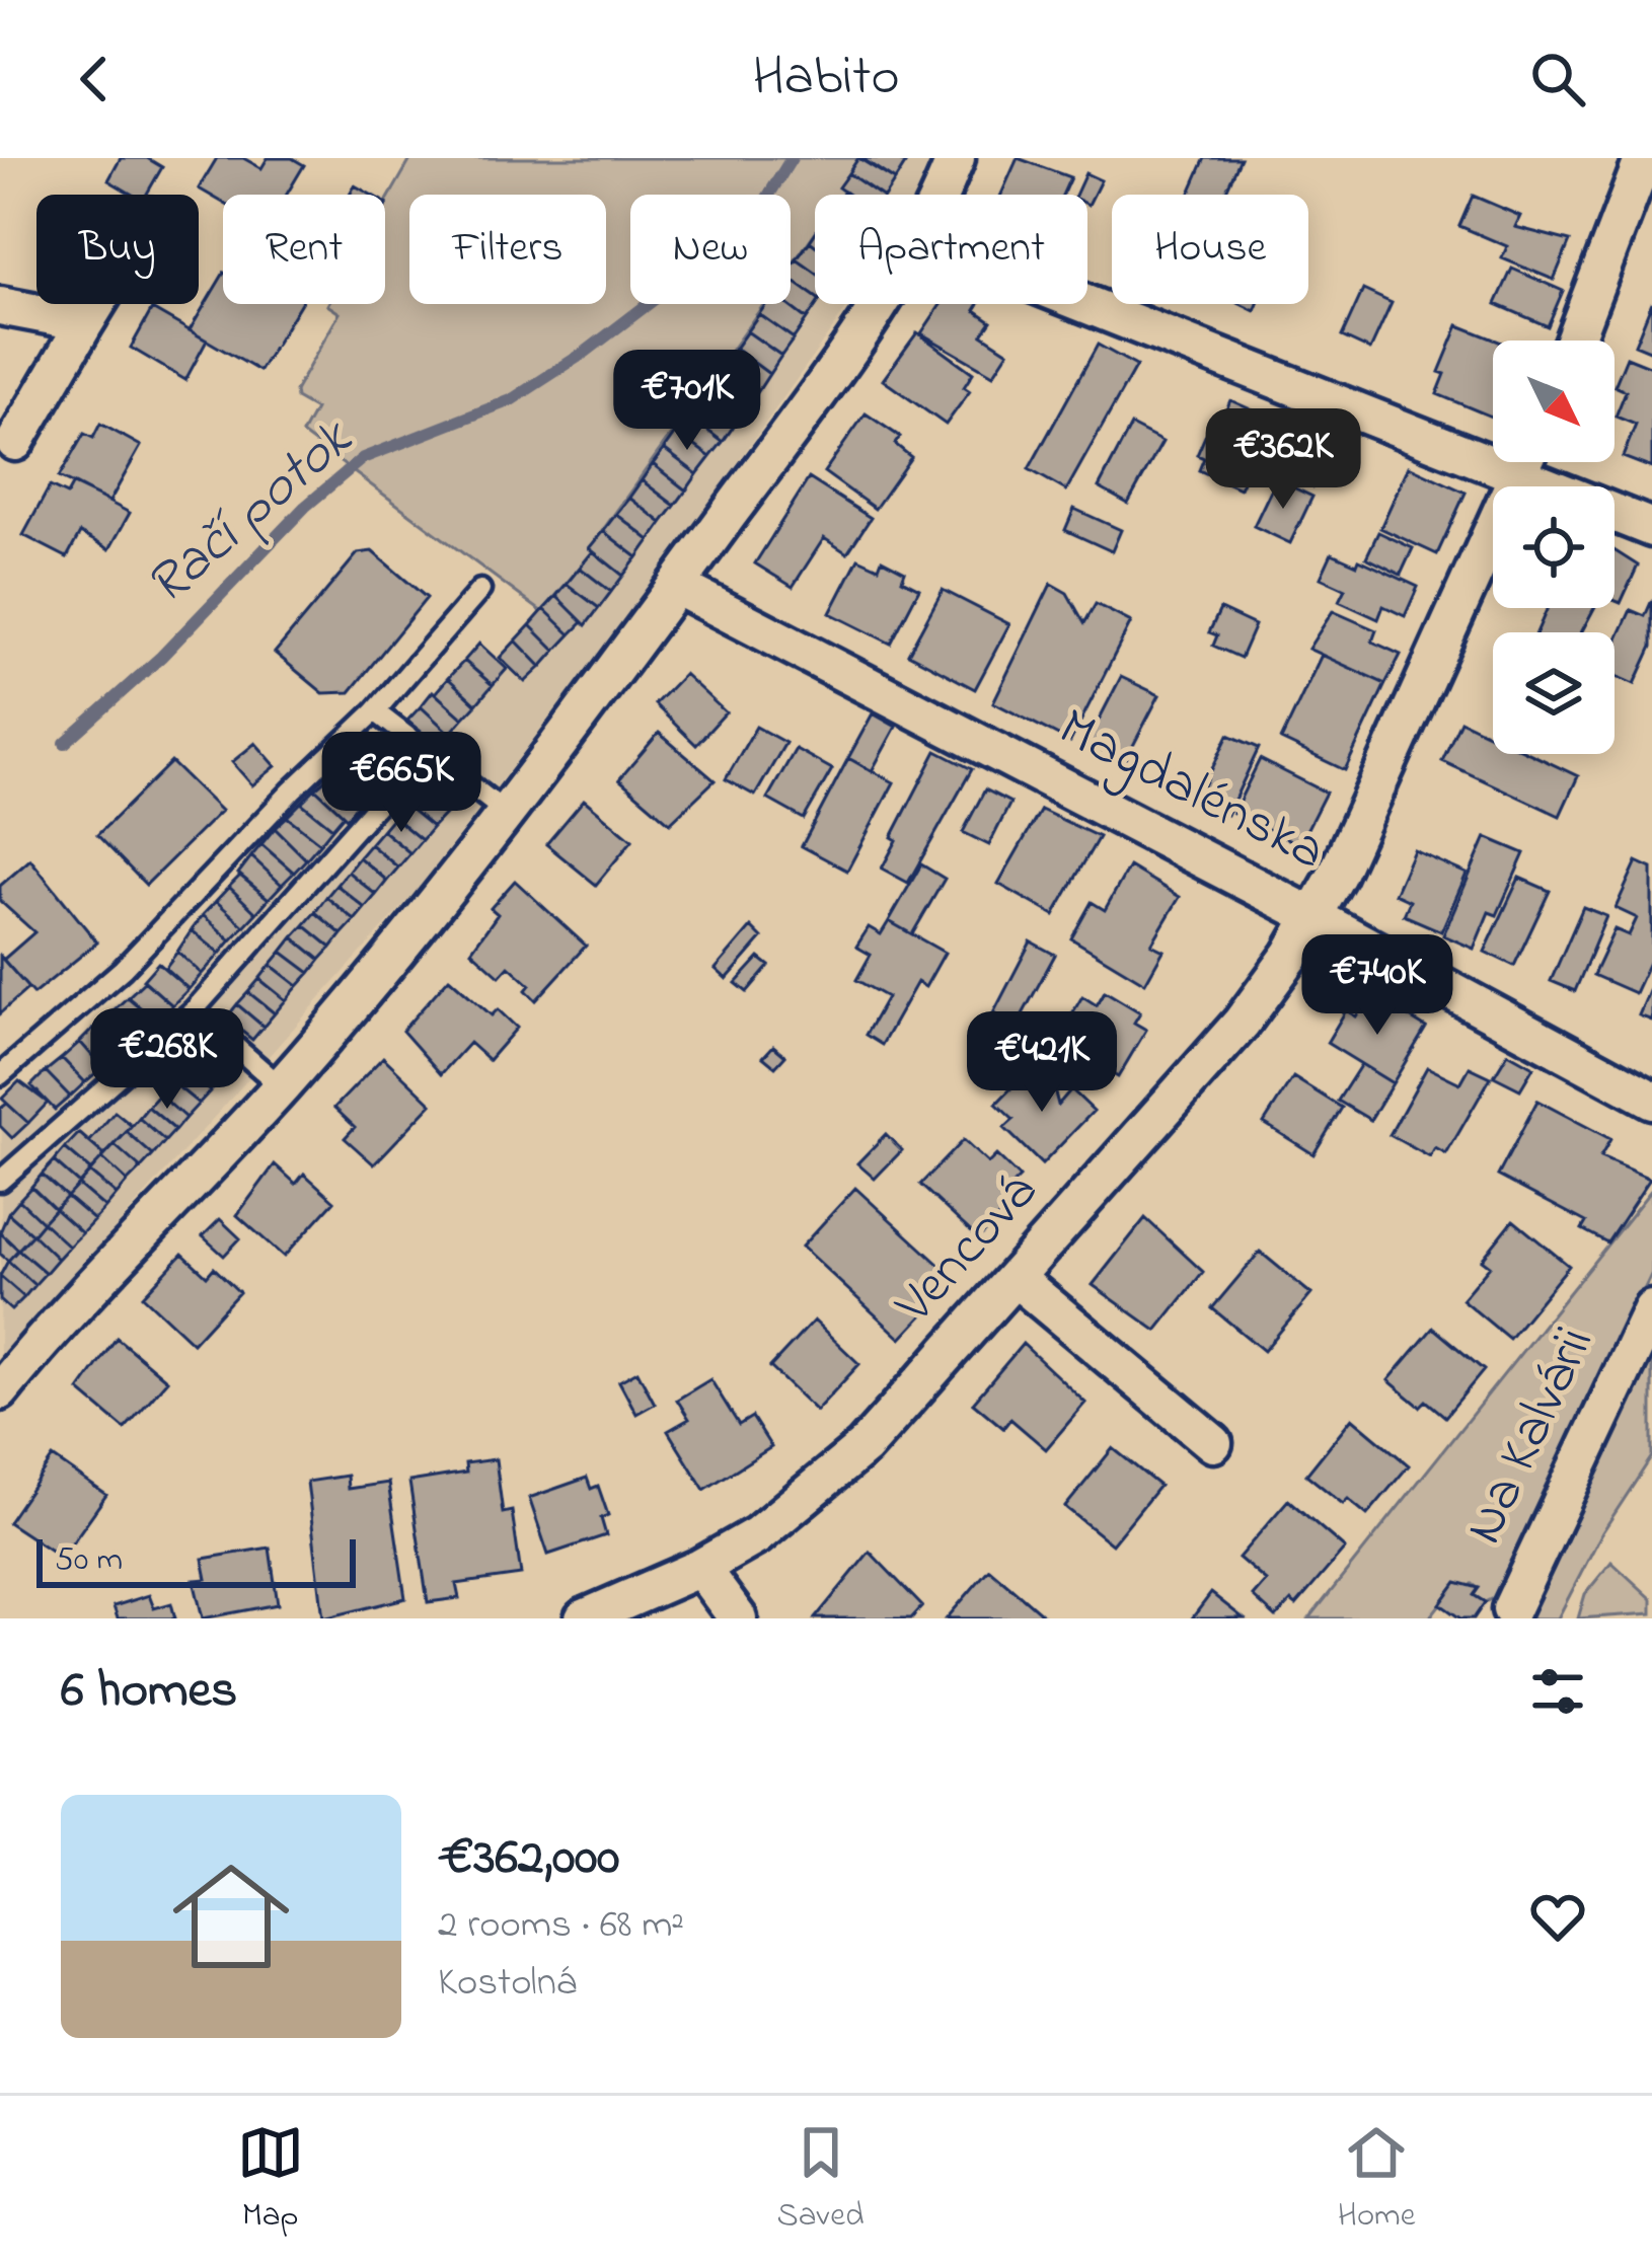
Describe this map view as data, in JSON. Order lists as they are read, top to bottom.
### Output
{
  "streets": {
    "street": ["Magdalénska", "Vencová", "Na Kalvárii"]
  },
  "crossings": [
    ["Magdalénska", "Vencová"]
  ],
  "water": ["Račí potok"],
  "scale_bar": "50 m",
  "north": "bottom right",
  "page": {
    "header": "Habito",
    "chip": [
      "Buy",
      "Rent",
      "Filters",
      "New",
      "Apartment",
      "House"
    ],
    "price": [
      "€701K",
      "€362K",
      "€665K",
      "€740K",
      "€268K",
      "€421K"
    ],
    "scale": "50 m",
    "heading": "6 homes",
    "list": [
      {
        "name": "€362,000",
        "note": "2 rooms · 68 m² · Kostolná"
      }
    ],
    "tabs": ["Map", "Saved", "Home"]
  }
}
